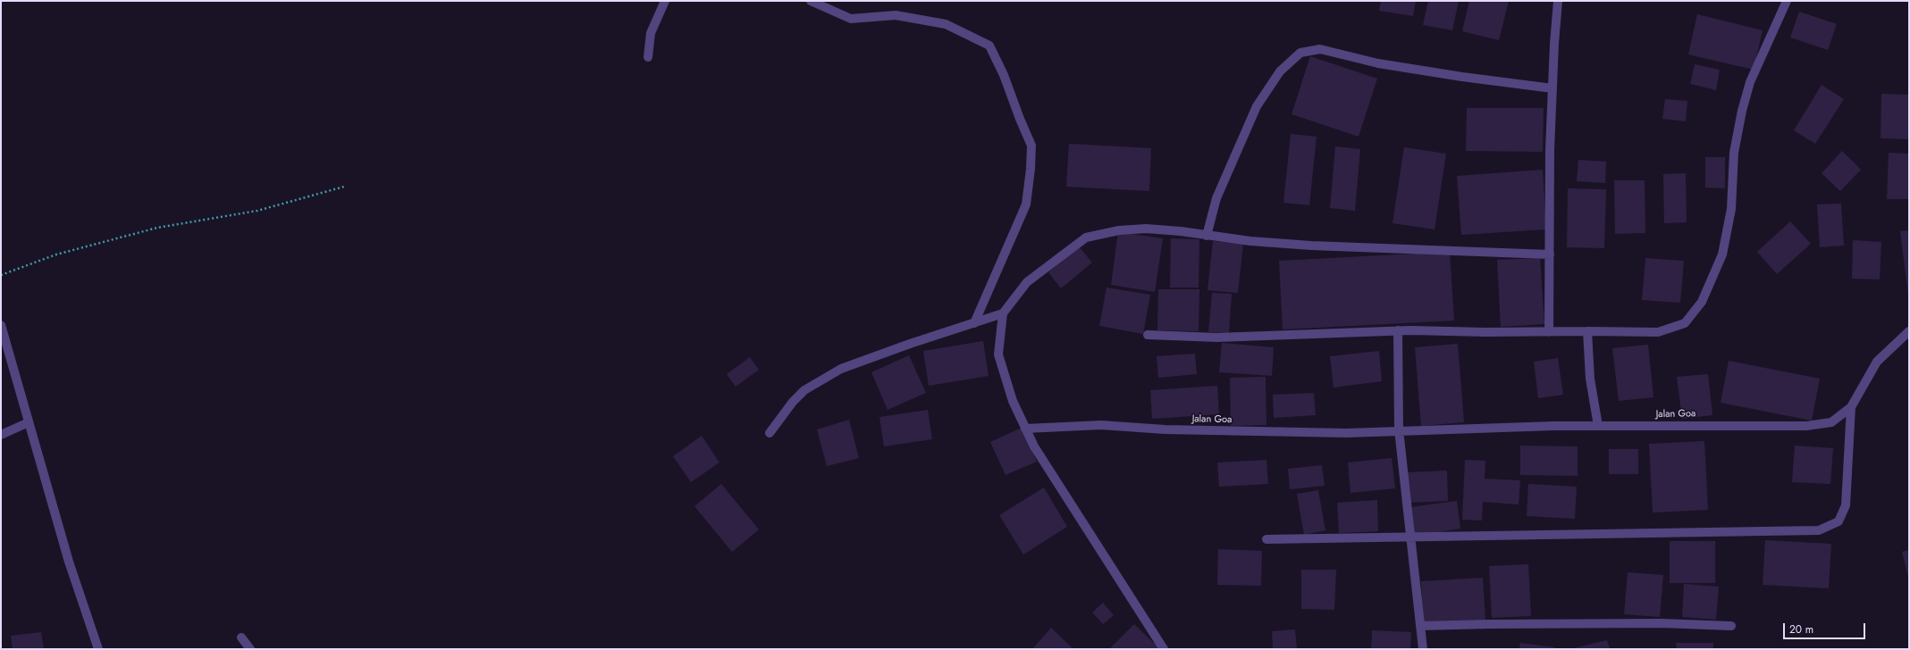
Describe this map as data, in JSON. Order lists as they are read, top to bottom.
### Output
{
  "streets": {
    "street": ["Jalan Goa"]
  },
  "scale_bar": "20 m"
}
